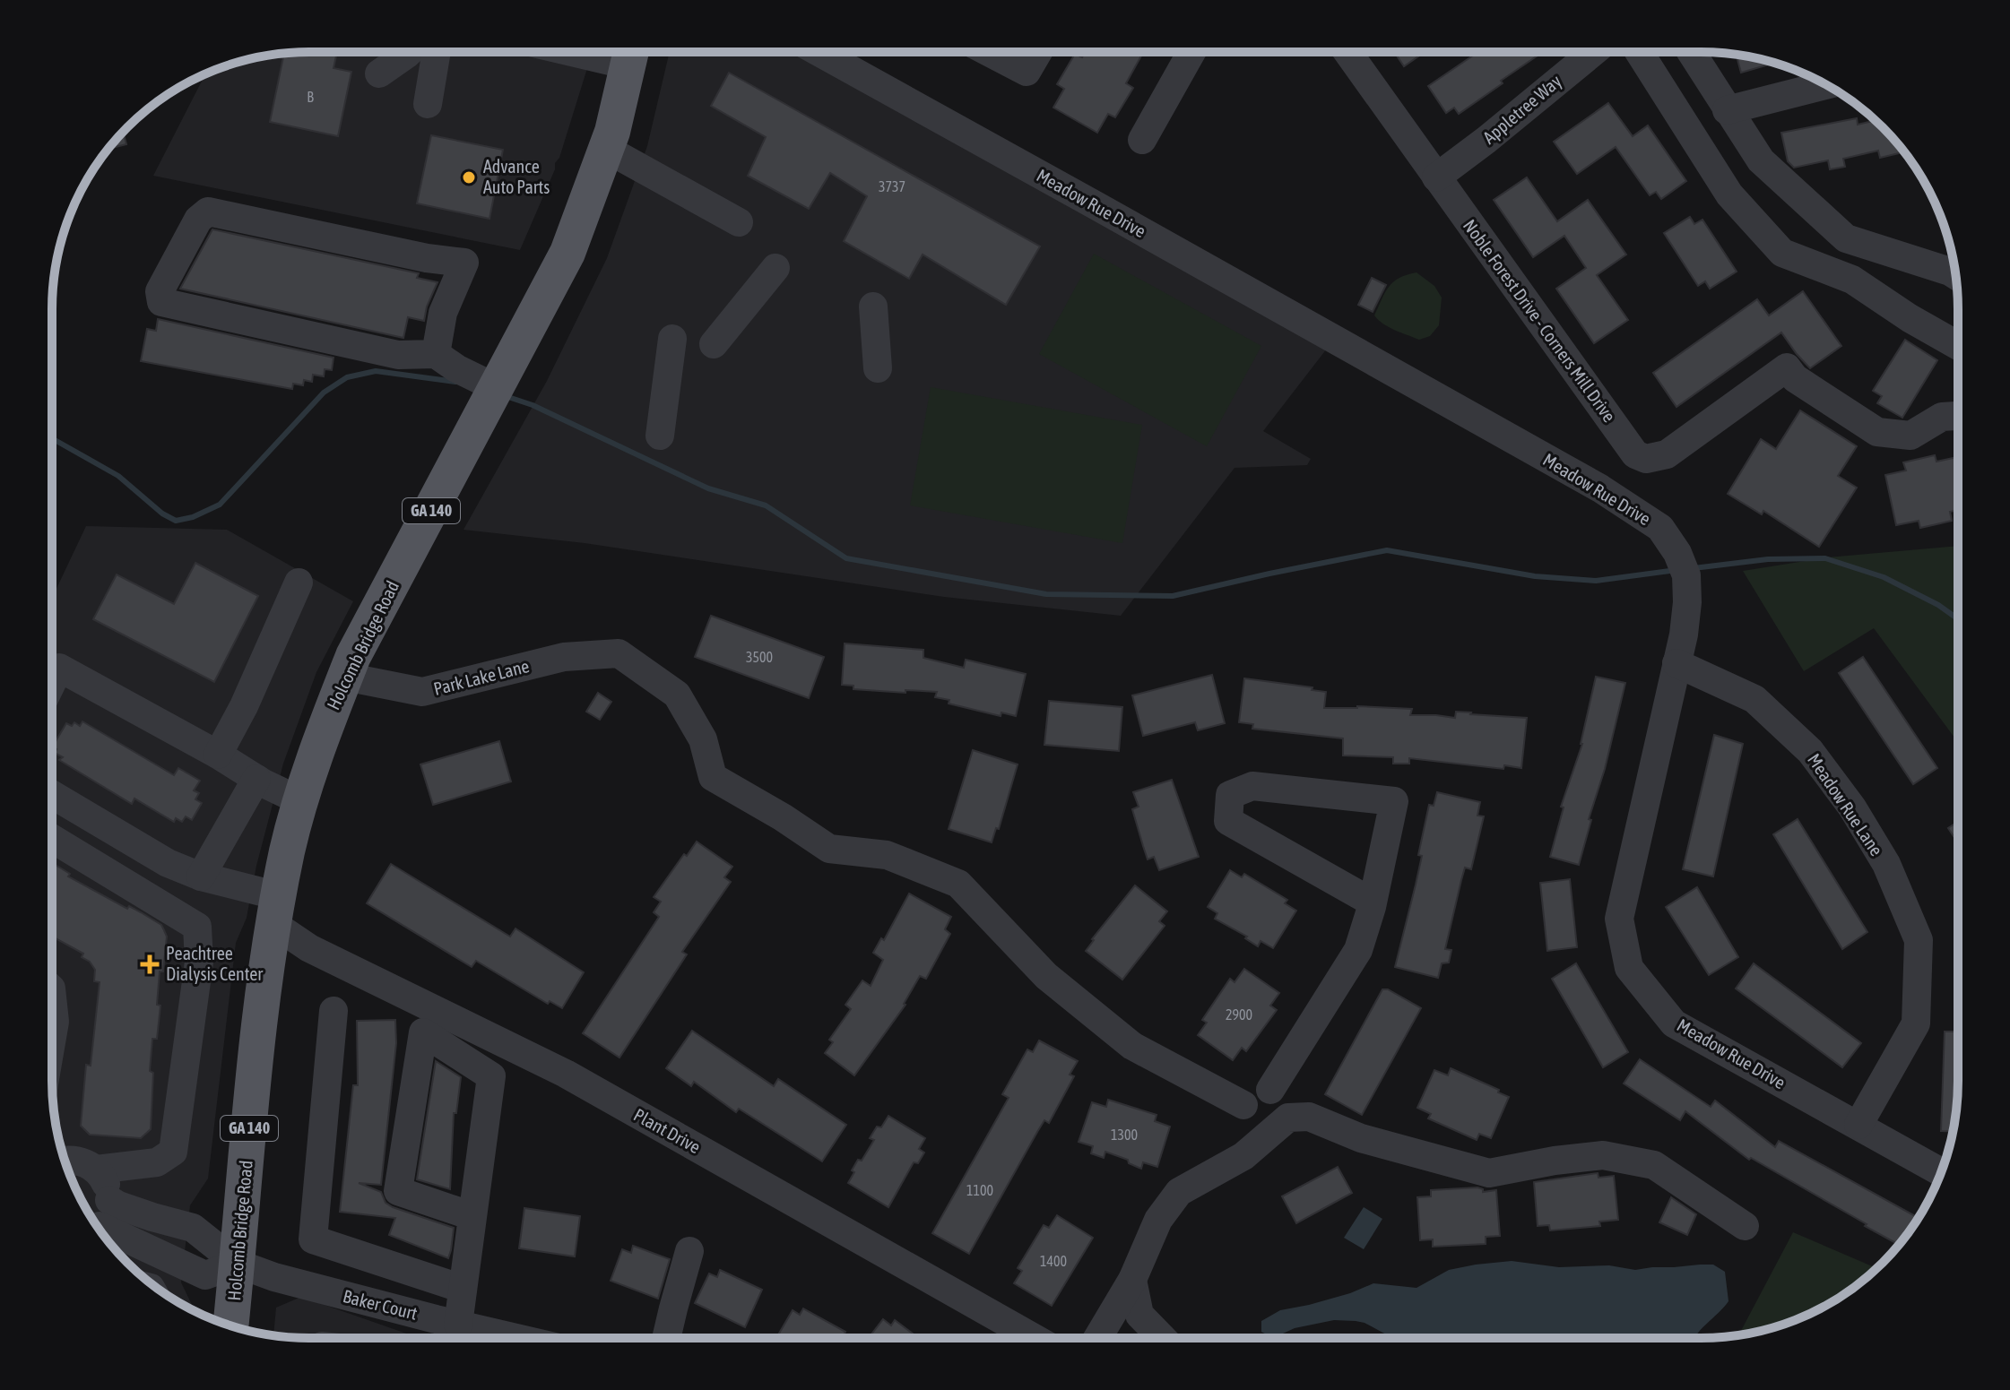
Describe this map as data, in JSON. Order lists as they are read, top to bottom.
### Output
{
  "streets": {
    "main road": ["GA 140", "Holcomb Bridge Road"],
    "street": [
      "Appletree Way",
      "Meadow Rue Drive",
      "Noble Forest Drive - Corners Mill Drive",
      "Park Lake Lane",
      "Meadow Rue Lane",
      "Plant Drive",
      "Baker Court"
    ]
  },
  "crossings": [
    ["Appletree Way", "Noble Forest Drive - Corners Mill Drive"],
    ["Meadow Rue Drive", "Meadow Rue Lane"],
    ["Holcomb Bridge Road", "Park Lake Lane"],
    ["Holcomb Bridge Road", "Plant Drive"],
    ["Holcomb Bridge Road", "Baker Court"]
  ],
  "places": {
    "other": ["Advance Auto Parts"],
    "health": ["Peachtree Dialysis Center"]
  },
  "house_numbers": [
    "B",
    "3737",
    "3500",
    "2900",
    "1300",
    "1100",
    "1400"
  ]
}
